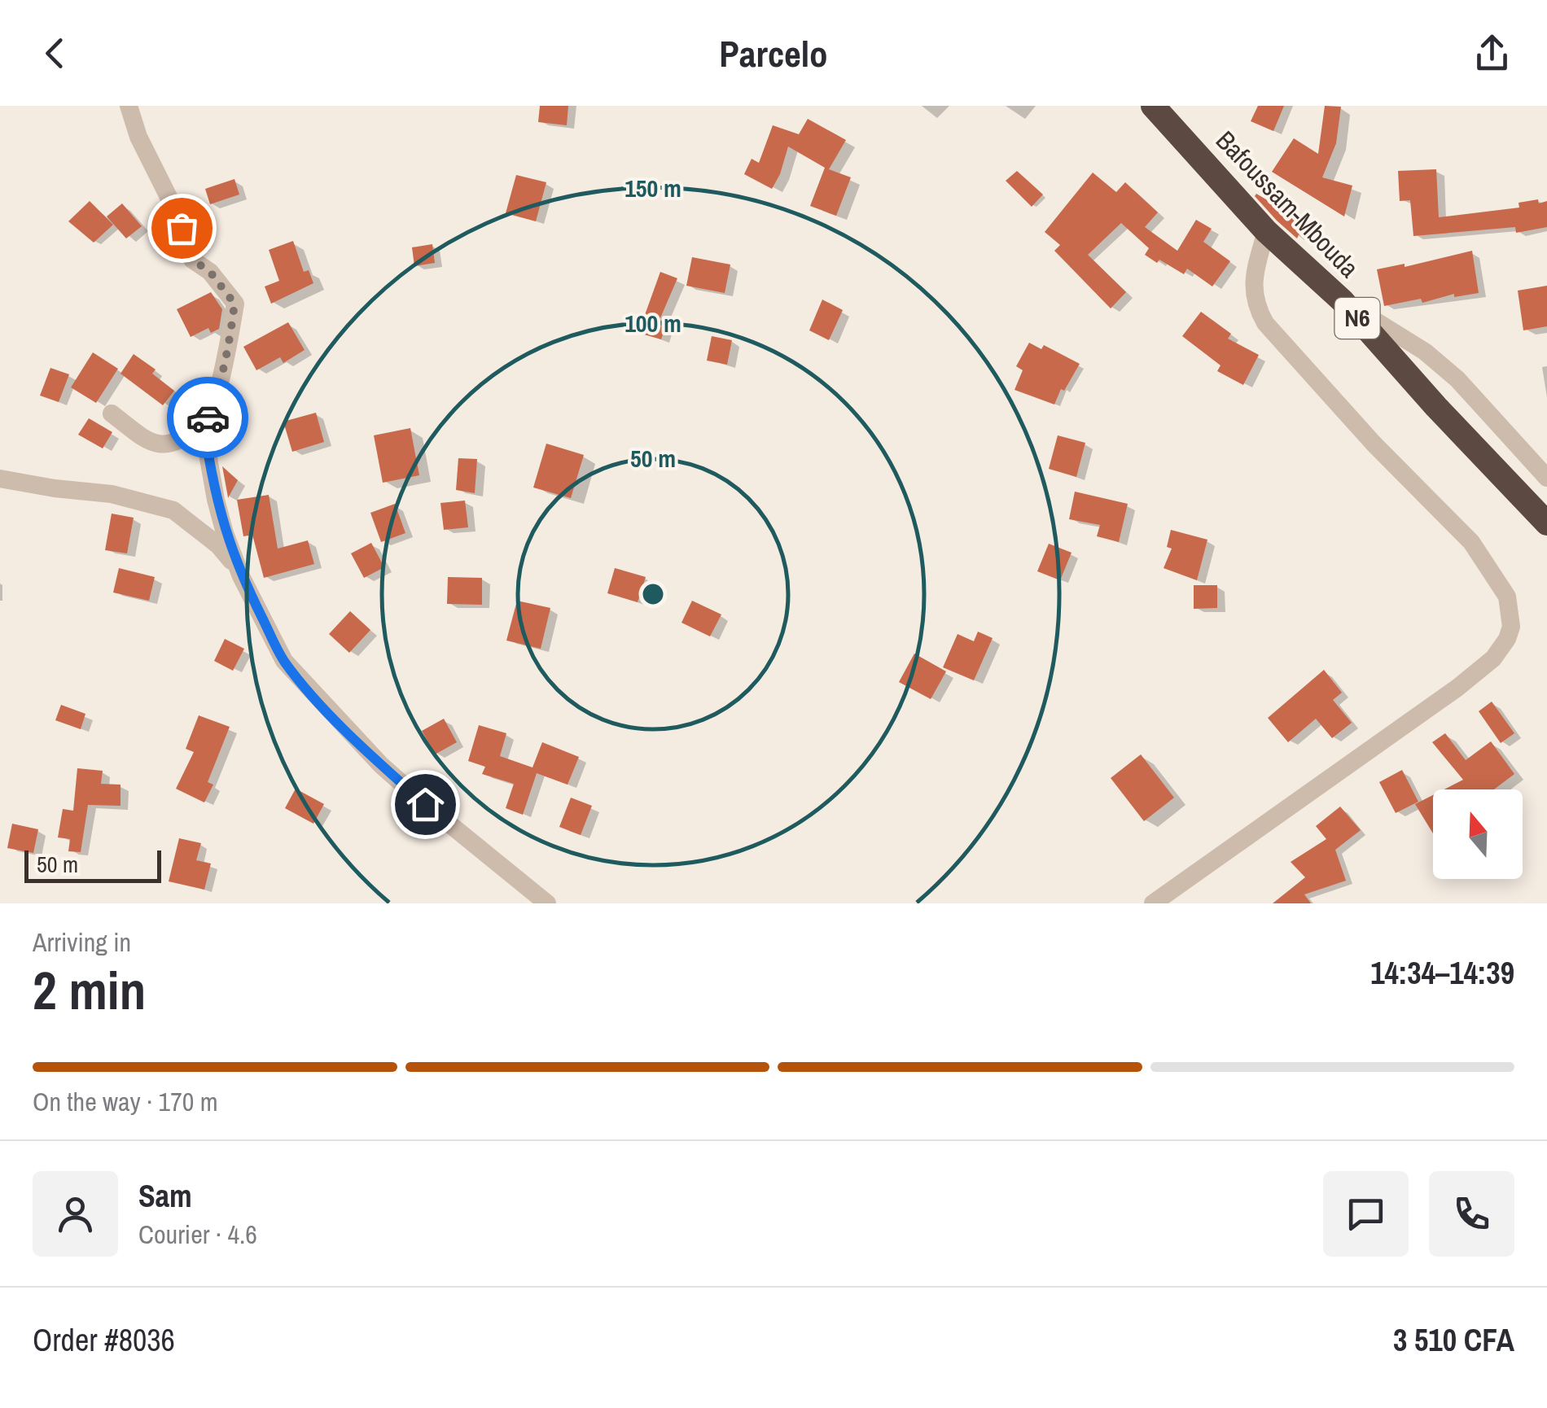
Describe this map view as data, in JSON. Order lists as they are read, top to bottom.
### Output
{
  "streets": {
    "highway": ["Bafoussam-Mbouda", "N6"]
  },
  "scale_bar": "50 m",
  "north": "top",
  "page": {
    "header": "Parcelo",
    "scale": "50 m",
    "heading": ["2 min", "Arriving in", "14:34–14:39"],
    "panel": [
      "Sam",
      "Courier · 4.6",
      "Order #8036",
      "3 510 CFA"
    ],
    "bar": "On the way · 170 m"
  },
  "rings": ["150 m", "100 m", "50 m"]
}
